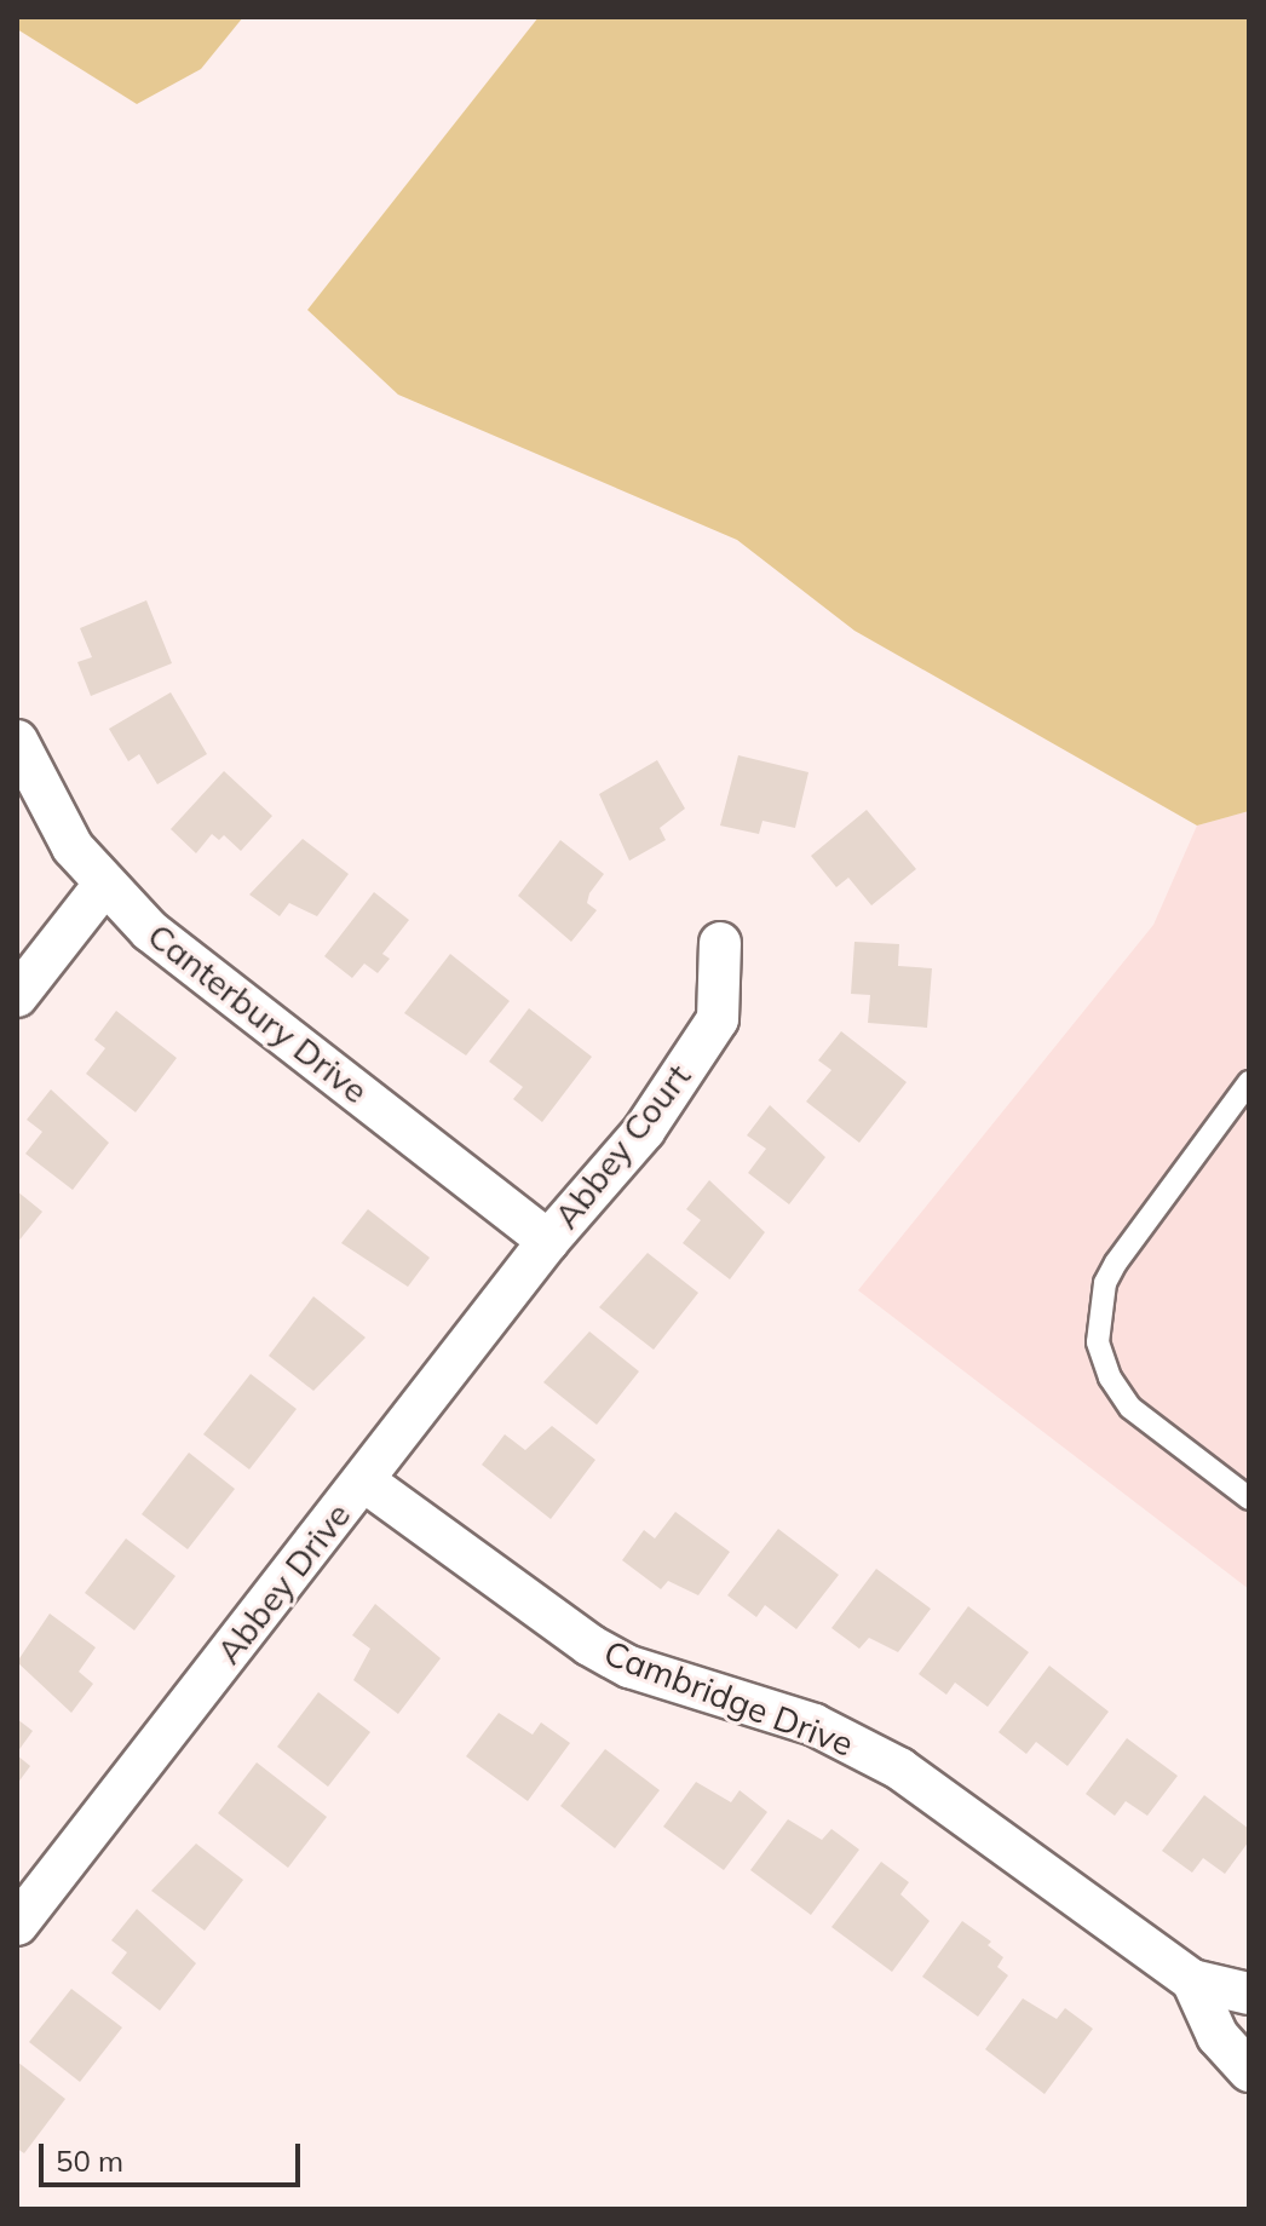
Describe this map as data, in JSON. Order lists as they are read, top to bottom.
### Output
{
  "streets": {
    "street": [
      "Canterbury Drive",
      "Abbey Court",
      "Abbey Drive",
      "Cambridge Drive"
    ]
  },
  "crossings": [
    ["Canterbury Drive", "Abbey Court"],
    ["Canterbury Drive", "Abbey Drive"],
    ["Abbey Court", "Abbey Drive"],
    ["Abbey Drive", "Cambridge Drive"]
  ],
  "scale_bar": "50 m"
}
